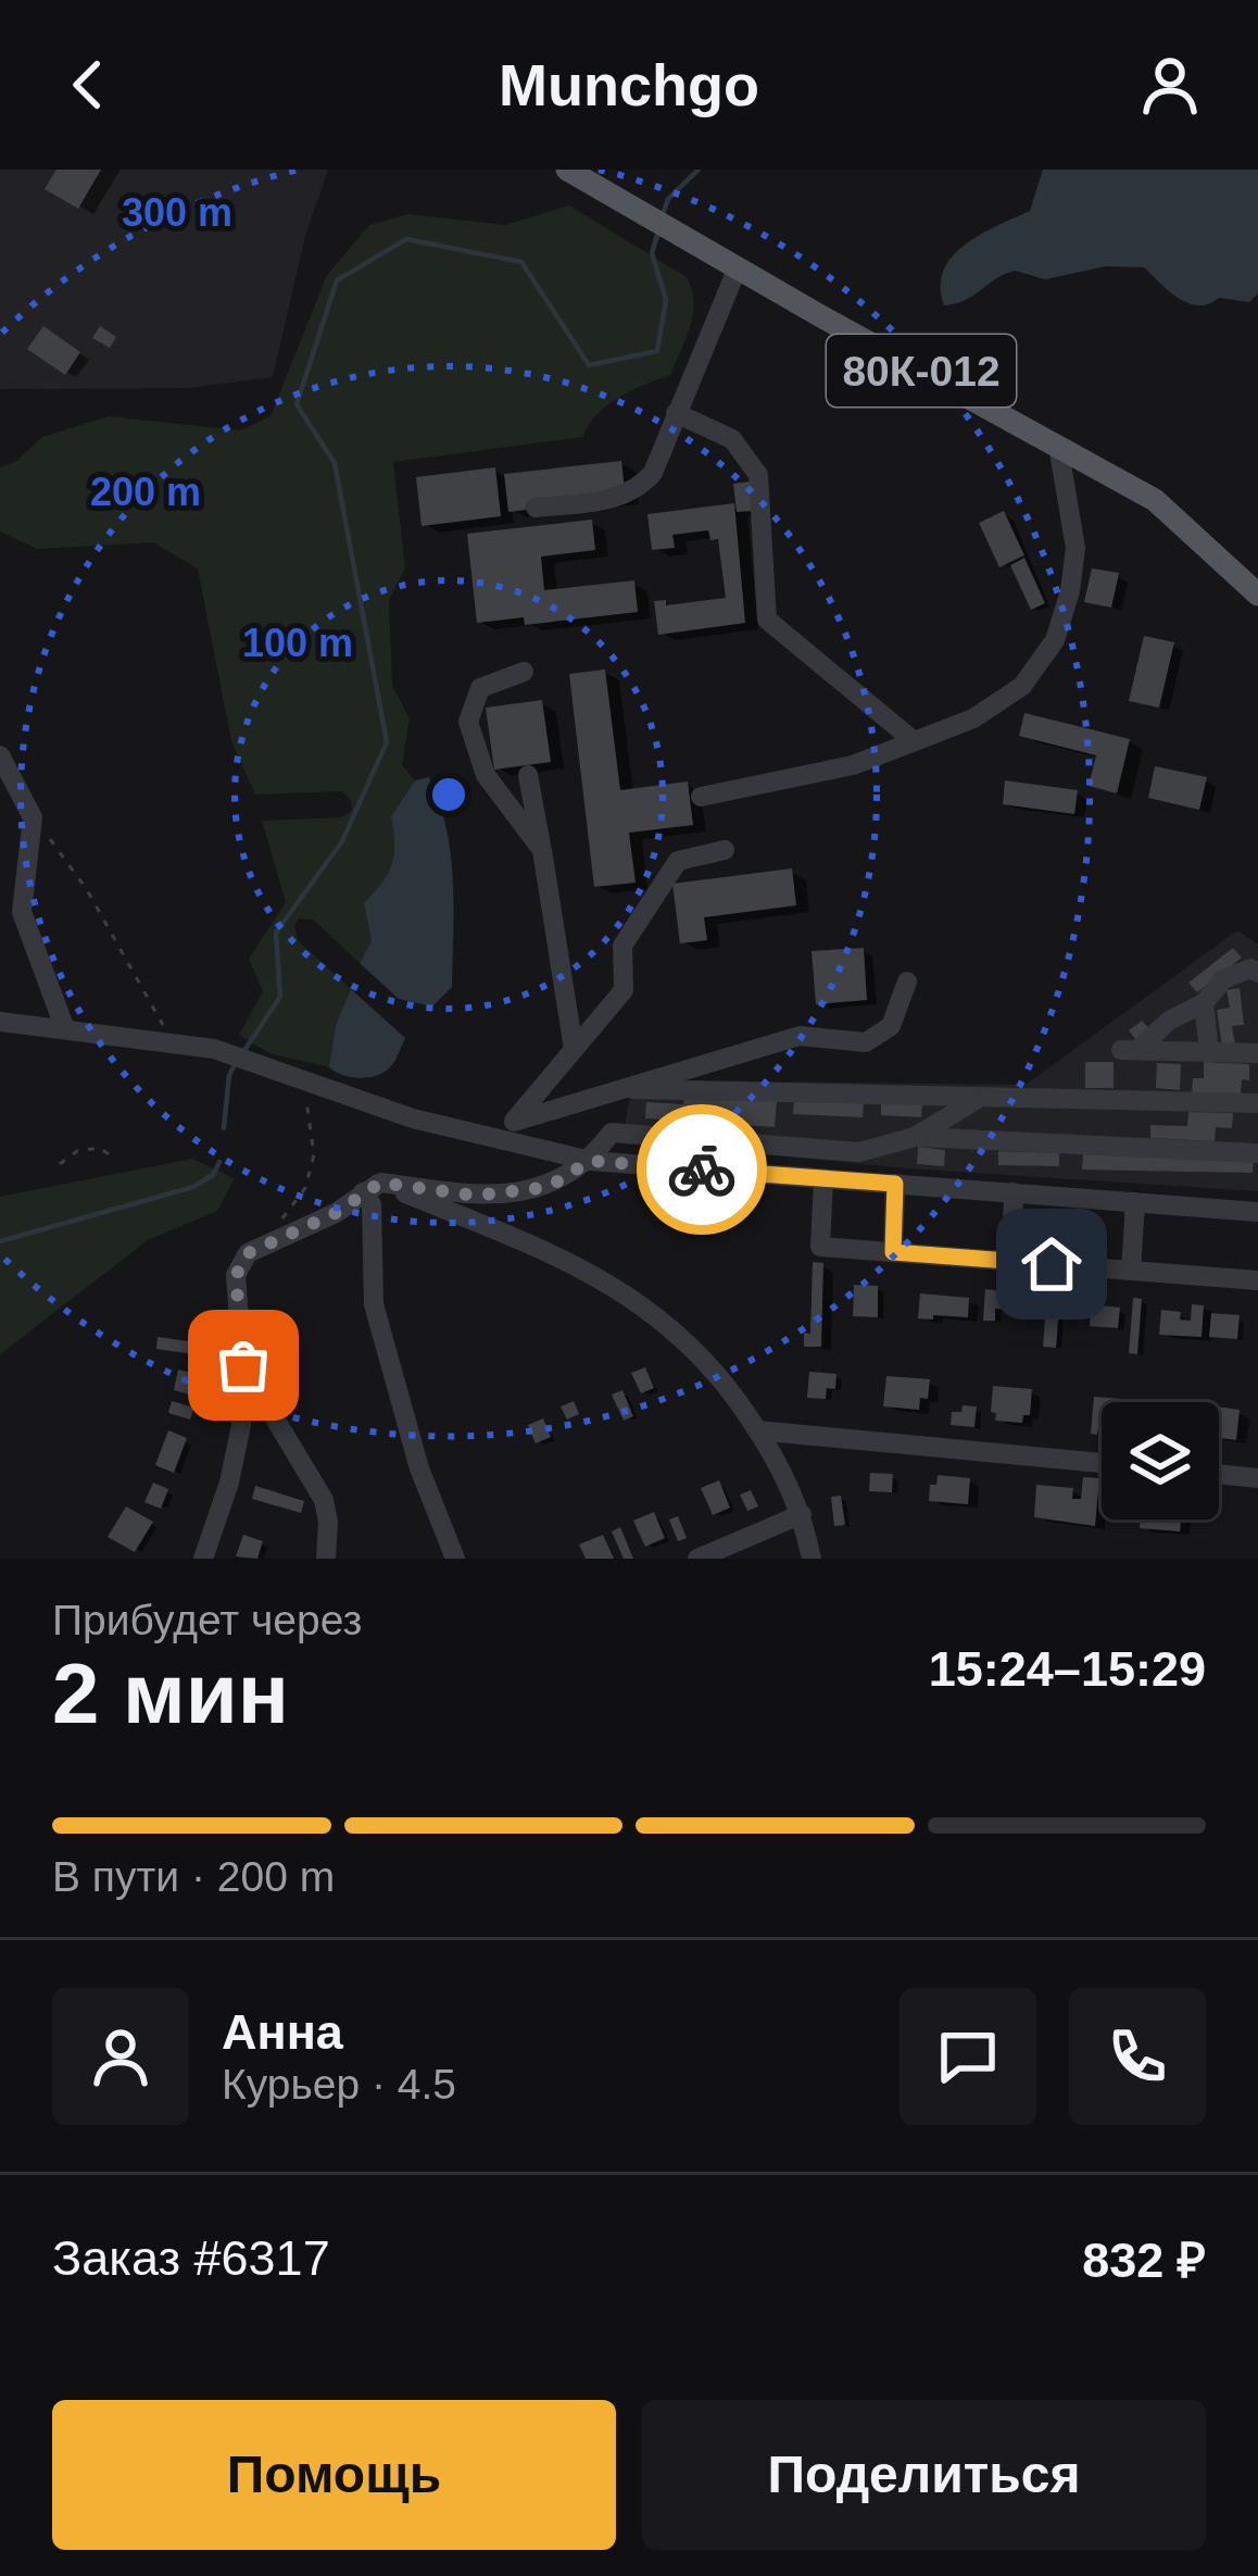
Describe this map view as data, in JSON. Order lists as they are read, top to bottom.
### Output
{
  "streets": {
    "main road": ["80К-012"]
  },
  "page": {
    "header": "Munchgo",
    "heading": ["2 мин", "Прибудет через", "15:24–15:29"],
    "panel": [
      "Анна",
      "Курьер · 4.5",
      "Заказ #6317",
      "832 ₽"
    ],
    "bar": "В пути · 200 m",
    "buttons": ["Помощь", "Поделиться"]
  },
  "rings": ["300 m", "200 m", "100 m"]
}
